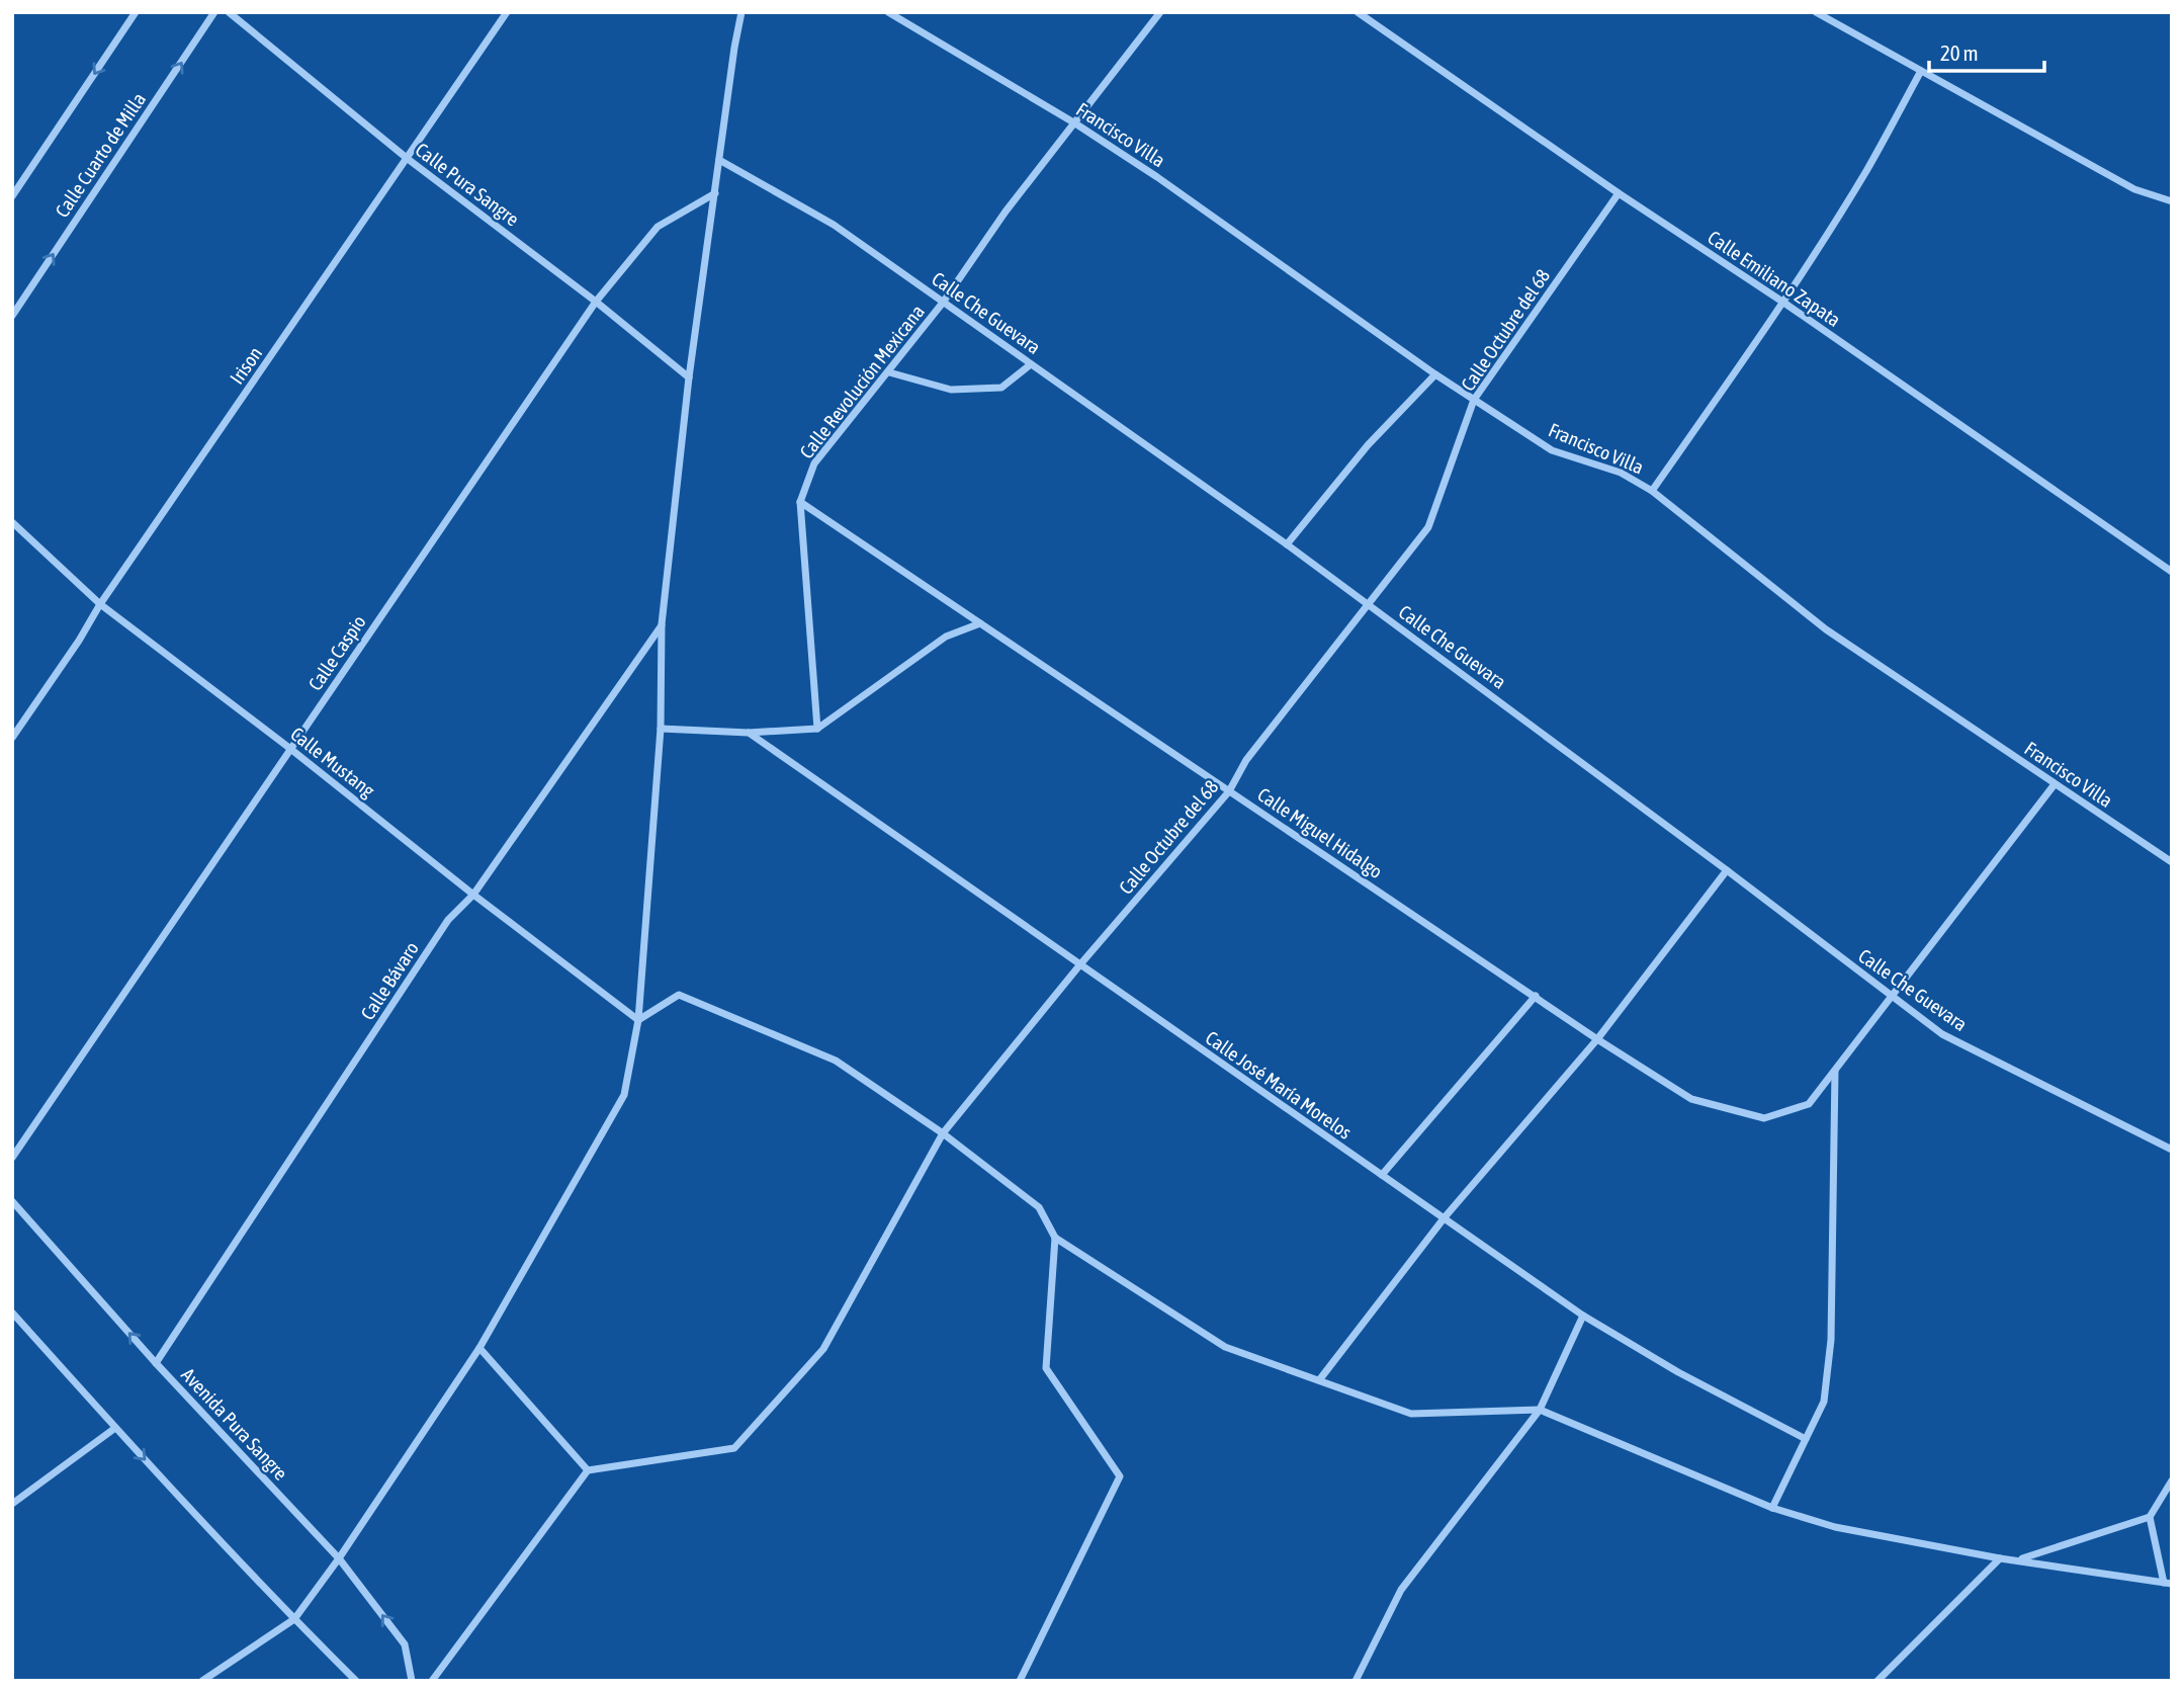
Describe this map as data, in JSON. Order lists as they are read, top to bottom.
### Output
{
  "streets": {
    "street": [
      "Francisco Villa",
      "Calle Cuarto de Milla",
      "Calle Pura Sangre",
      "Calle Emiliano Zapata",
      "Calle Che Guevara",
      "Calle Octubre del 68",
      "Irison",
      "Calle Revolución Mexicana",
      "Calle Caspio",
      "Calle Mustang",
      "Calle Miguel Hidalgo",
      "Calle Bávaro",
      "Calle José María Morelos",
      "Avenida Pura Sangre"
    ]
  },
  "crossings": [
    ["Francisco Villa", "Calle Octubre del 68"],
    ["Francisco Villa", "Calle Revolución Mexicana"],
    ["Calle Pura Sangre", "Irison"],
    ["Calle Pura Sangre", "Calle Caspio"],
    ["Calle Emiliano Zapata", "Calle Octubre del 68"],
    ["Calle Che Guevara", "Calle Octubre del 68"],
    ["Calle Che Guevara", "Calle Revolución Mexicana"],
    ["Calle Octubre del 68", "Calle Miguel Hidalgo"],
    ["Calle Octubre del 68", "Calle José María Morelos"],
    ["Irison", "Calle Mustang"],
    ["Calle Revolución Mexicana", "Calle Miguel Hidalgo"],
    ["Calle Caspio", "Calle Mustang"],
    ["Calle Mustang", "Calle Bávaro"],
    ["Calle Bávaro", "Avenida Pura Sangre"]
  ],
  "one_way": ["Calle Cuarto de Milla", "Avenida Pura Sangre"],
  "scale_bar": "20 m"
}
